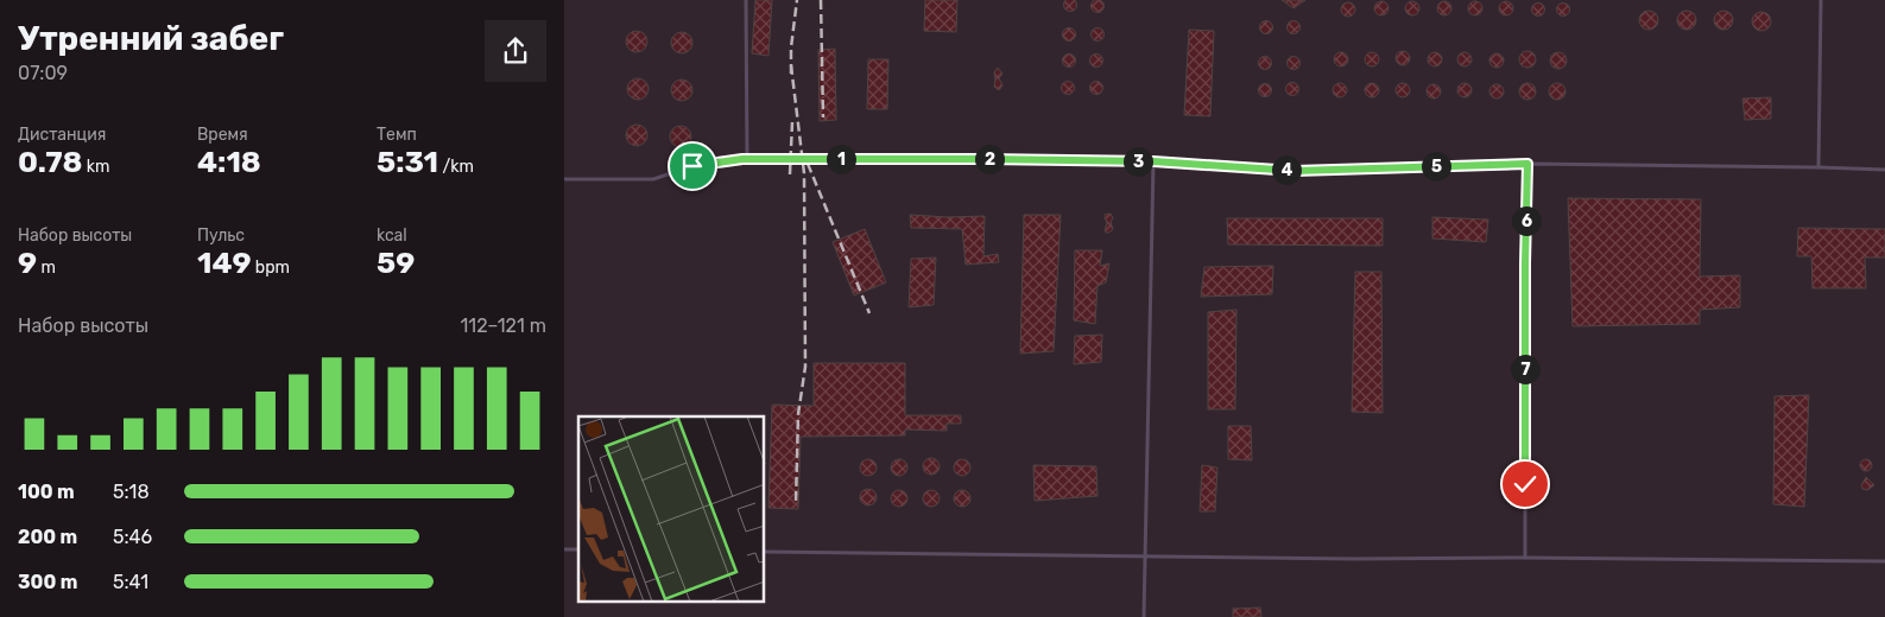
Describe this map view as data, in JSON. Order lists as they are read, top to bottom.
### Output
{
  "page": {
    "heading": ["Утренний забег", "07:09"],
    "stats": [
      ["Дистанция", "0.78 km"],
      ["Время", "4:18"],
      ["Темп", "5:31 /km"],
      ["Набор высоты", "9 m"],
      ["Пульс", "149 bpm"],
      ["kcal", "59"]
    ],
    "pins": [
      "1",
      "2",
      "3",
      "5",
      "4",
      "6",
      "7"
    ],
    "chart": ["Набор высоты", "112–121 m"],
    "list": [
      {
        "name": "100 m",
        "note": "5:18"
      },
      {
        "name": "200 m",
        "note": "5:46"
      },
      {
        "name": "300 m",
        "note": "5:41"
      }
    ]
  }
}
